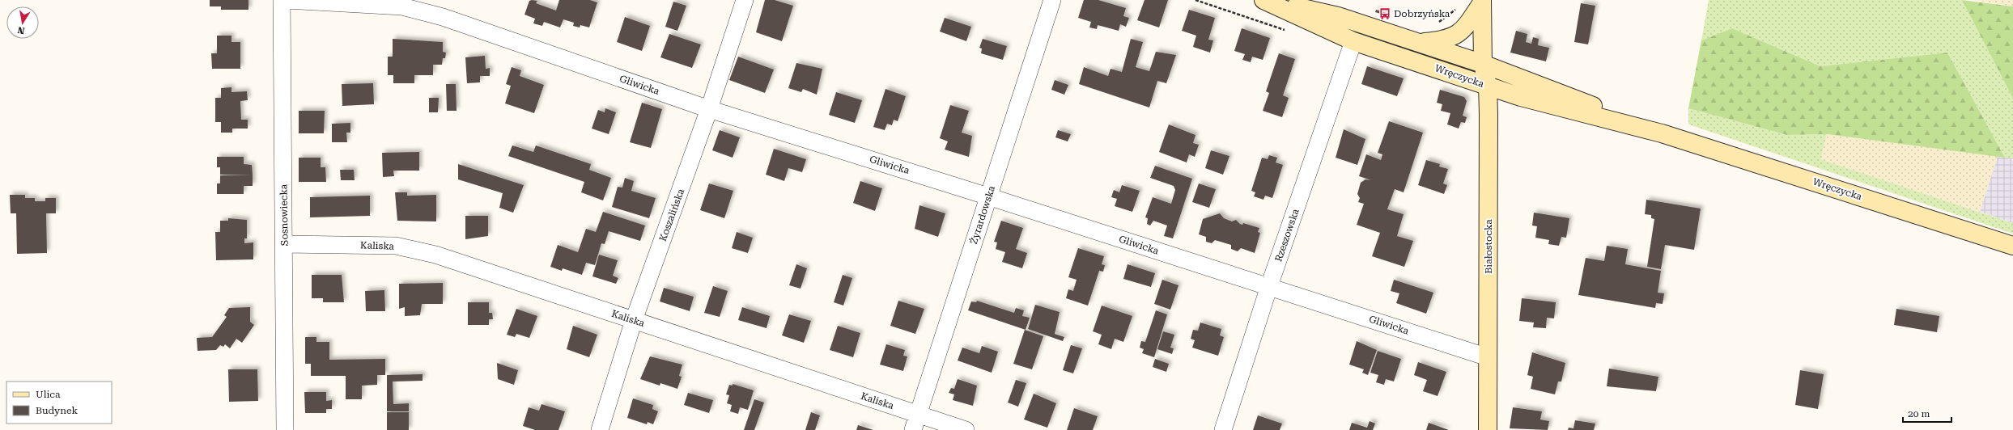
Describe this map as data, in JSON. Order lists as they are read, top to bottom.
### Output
{
  "streets": {
    "main road": ["Wręczycka", "Białostocka"],
    "street": [
      "Gliwicka",
      "Sosnowiecka",
      "Koszalińska",
      "Żyrardowska",
      "Rzeszowska",
      "Kaliska"
    ]
  },
  "crossings": [
    ["Wręczycka", "Rzeszowska"],
    ["Wręczycka", "Białostocka"],
    ["Gliwicka", "Koszalińska"],
    ["Gliwicka", "Żyrardowska"],
    ["Gliwicka", "Rzeszowska"],
    ["Gliwicka", "Białostocka"],
    ["Sosnowiecka", "Kaliska"],
    ["Koszalińska", "Kaliska"],
    ["Żyrardowska", "Kaliska"]
  ],
  "places": {
    "bus stop": ["Dobrzyńska"]
  },
  "legend": ["Ulica", "Budynek"],
  "scale_bar": "20 m",
  "north": "bottom"
}
